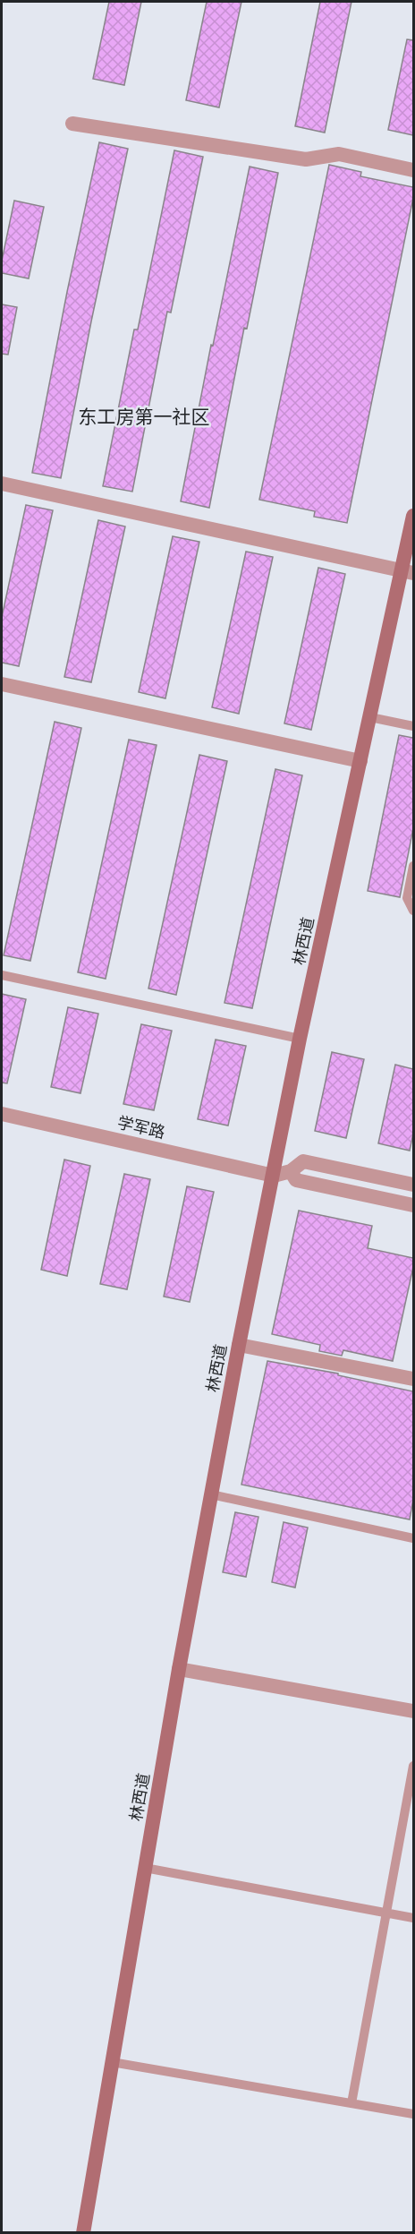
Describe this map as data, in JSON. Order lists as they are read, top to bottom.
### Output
{
  "streets": {
    "main road": ["林西道"],
    "street": ["学军路"]
  },
  "crossings": [
    ["林西道", "学军路"]
  ],
  "districts": ["东工房第一社区"]
}
